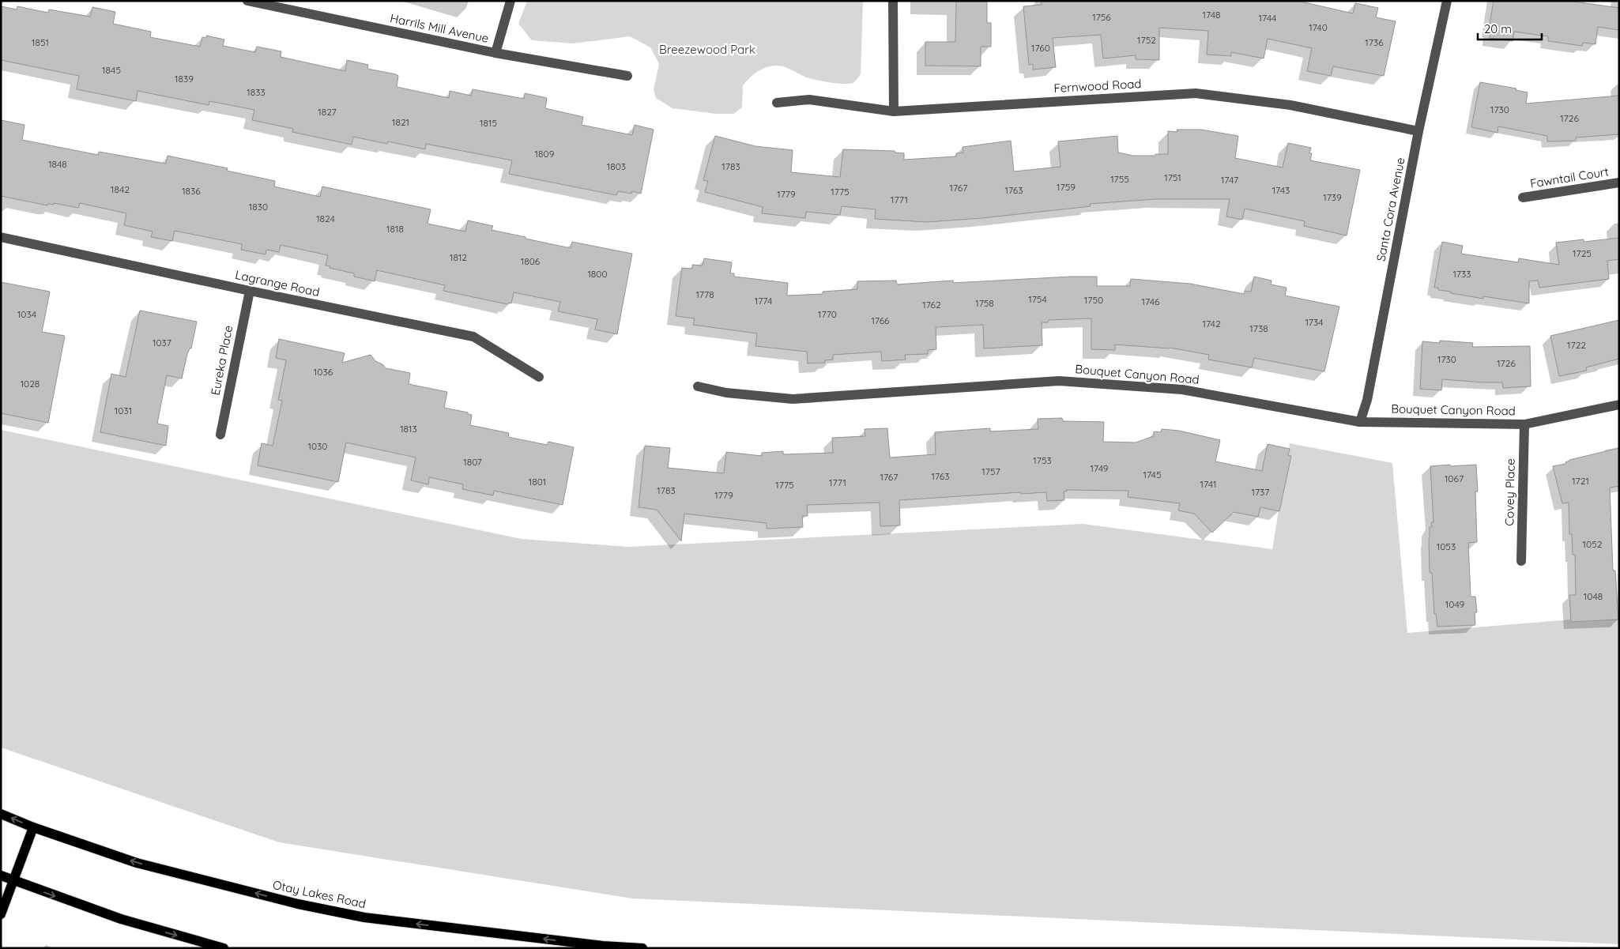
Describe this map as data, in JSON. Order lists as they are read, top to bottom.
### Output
{
  "streets": {
    "main road": ["Otay Lakes Road"],
    "street": [
      "Harrils Mill Avenue",
      "Fernwood Road",
      "Fawntail Court",
      "Santa Cora Avenue",
      "Lagrange Road",
      "Eureka Place",
      "Bouquet Canyon Road",
      "Covey Place"
    ]
  },
  "crossings": [
    ["Fernwood Road", "Santa Cora Avenue"],
    ["Santa Cora Avenue", "Bouquet Canyon Road"],
    ["Lagrange Road", "Eureka Place"],
    ["Bouquet Canyon Road", "Covey Place"]
  ],
  "parks": ["Breezewood Park"],
  "house_numbers": [
    "1748",
    "1756",
    "1744",
    "1740",
    "1752",
    "1851",
    "1736",
    "1760",
    "1845",
    "1839",
    "1833",
    "1730",
    "1827",
    "1726",
    "1821",
    "1815",
    "1809",
    "1848",
    "1803",
    "1783",
    "1751",
    "1755",
    "1747",
    "1759",
    "1767",
    "1842",
    "1763",
    "1743",
    "1836",
    "1775",
    "1779",
    "1739",
    "1771",
    "1830",
    "1824",
    "1818",
    "1725",
    "1812",
    "1806",
    "1800",
    "1733",
    "1778",
    "1754",
    "1750",
    "1774",
    "1746",
    "1758",
    "1762",
    "1034",
    "1770",
    "1766",
    "1734",
    "1742",
    "1738",
    "1037",
    "1722",
    "1730",
    "1726",
    "1036",
    "1028",
    "1031",
    "1813",
    "1030",
    "1753",
    "1807",
    "1749",
    "1757",
    "1745",
    "1763",
    "1767",
    "1067",
    "1721",
    "1801",
    "1771",
    "1741",
    "1775",
    "1783",
    "1737",
    "1779",
    "1052",
    "1053",
    "1048",
    "1049"
  ],
  "scale_bar": "20 m"
}
